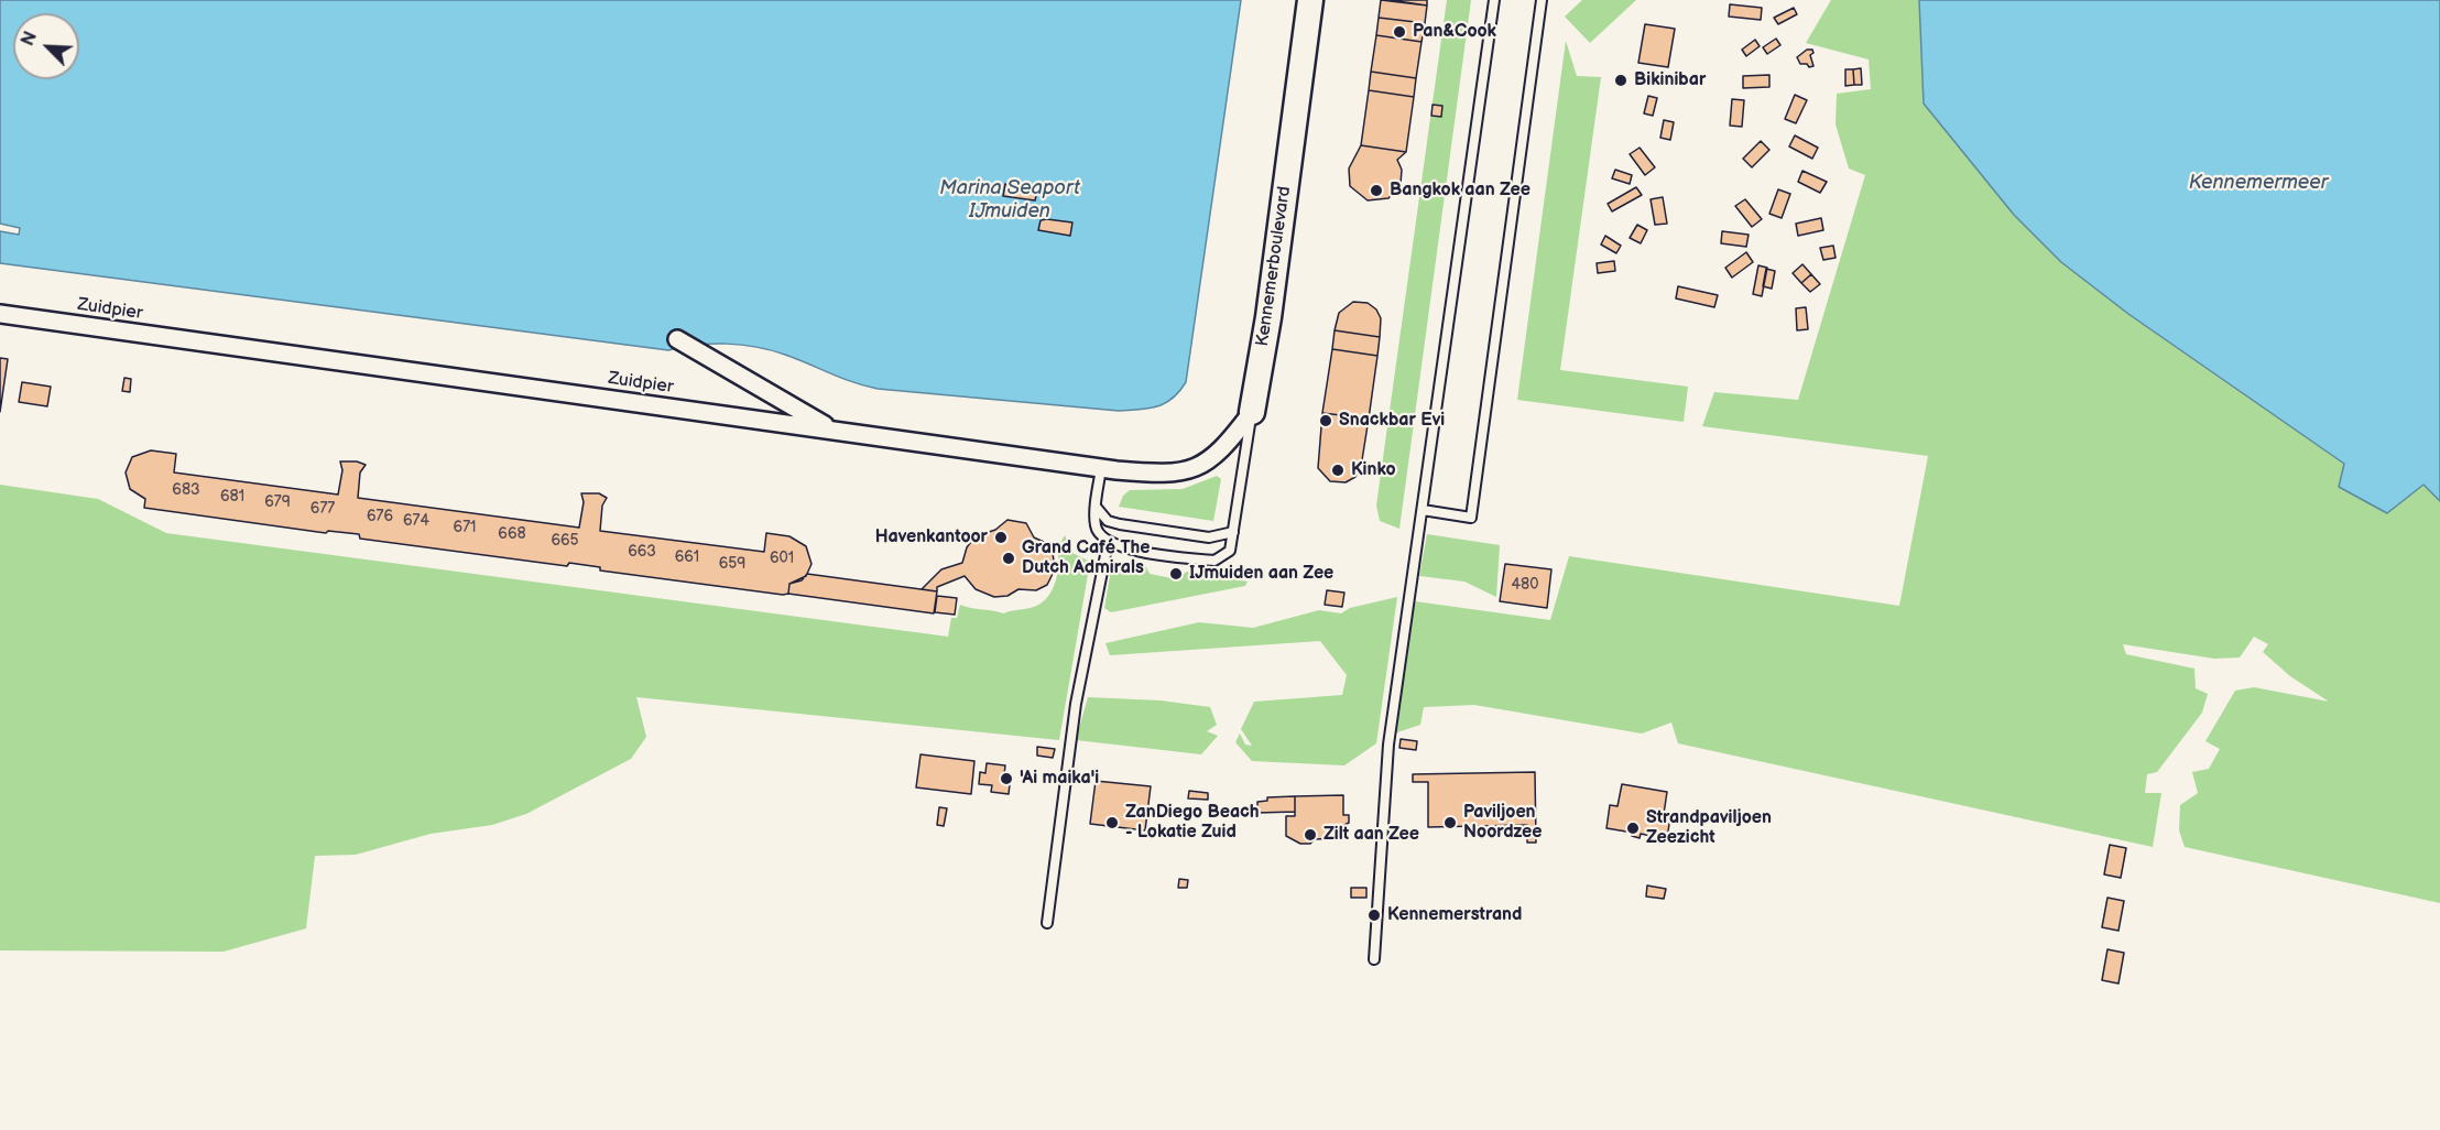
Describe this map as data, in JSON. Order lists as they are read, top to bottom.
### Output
{
  "streets": {
    "street": ["Kennemerboulevard", "Zuidpier"]
  },
  "crossings": [
    ["Kennemerboulevard", "Zuidpier"]
  ],
  "water": ["Kennemermeer", "Marina Seaport IJmuiden"],
  "places": [
    "Pan&Cook",
    "Bikinibar",
    "Bangkok aan Zee",
    "Snackbar Evi",
    "Kinko",
    "Havenkantoor",
    "Grand Café The Dutch Admirals",
    "IJmuiden aan Zee",
    "'Ai maika'i",
    "ZanDiego Beach - Lokatie Zuid",
    "Paviljoen Noordzee",
    "Strandpaviljoen Zeezicht",
    "Zilt aan Zee",
    "Kennemerstrand"
  ],
  "house_numbers": [
    "683",
    "681",
    "679",
    "677",
    "676",
    "674",
    "671",
    "668",
    "665",
    "663",
    "661",
    "601",
    "659",
    "480"
  ],
  "north": "top left"
}
